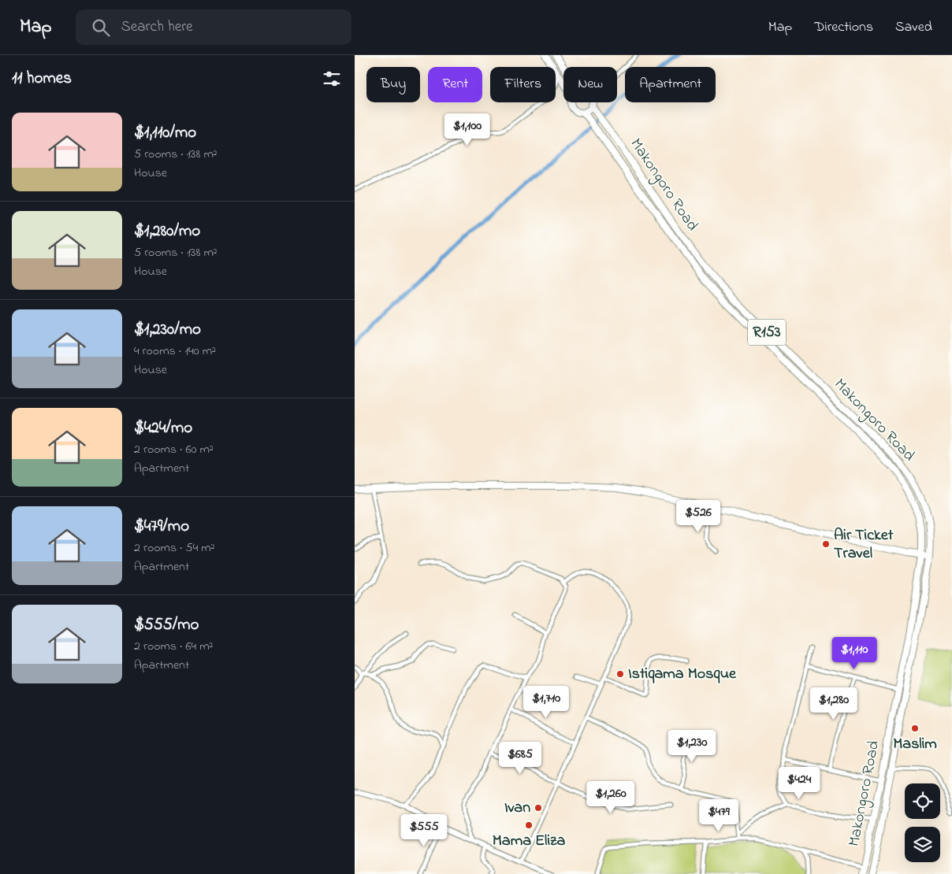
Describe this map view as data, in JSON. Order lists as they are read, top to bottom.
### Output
{
  "streets": {
    "main road": ["Makongoro Road", "R153"]
  },
  "places": [
    "Air Ticket Travel",
    "Istiqama Mosque",
    "Maslim",
    "Ivan",
    "Mama Eliza"
  ],
  "page": {
    "header": "Map",
    "search": "Search here",
    "nav": ["Map", "Directions", "Saved"],
    "heading": "11 homes",
    "chip": [
      "Buy",
      "Rent",
      "Filters",
      "New",
      "Apartment"
    ],
    "list": [
      {
        "name": "$1,110/mo",
        "note": "5 rooms · 138 m² · House"
      },
      {
        "name": "$1,280/mo",
        "note": "5 rooms · 138 m² · House"
      },
      {
        "name": "$1,230/mo",
        "note": "4 rooms · 140 m² · House"
      },
      {
        "name": "$424/mo",
        "note": "2 rooms · 60 m² · Apartment"
      },
      {
        "name": "$479/mo",
        "note": "2 rooms · 54 m² · Apartment"
      },
      {
        "name": "$555/mo",
        "note": "2 rooms · 64 m² · Apartment"
      }
    ],
    "price": [
      "$1,100",
      "$526",
      "$1,110",
      "$1,710",
      "$1,280",
      "$1,230",
      "$685",
      "$424",
      "$1,260",
      "$479",
      "$555"
    ]
  }
}
